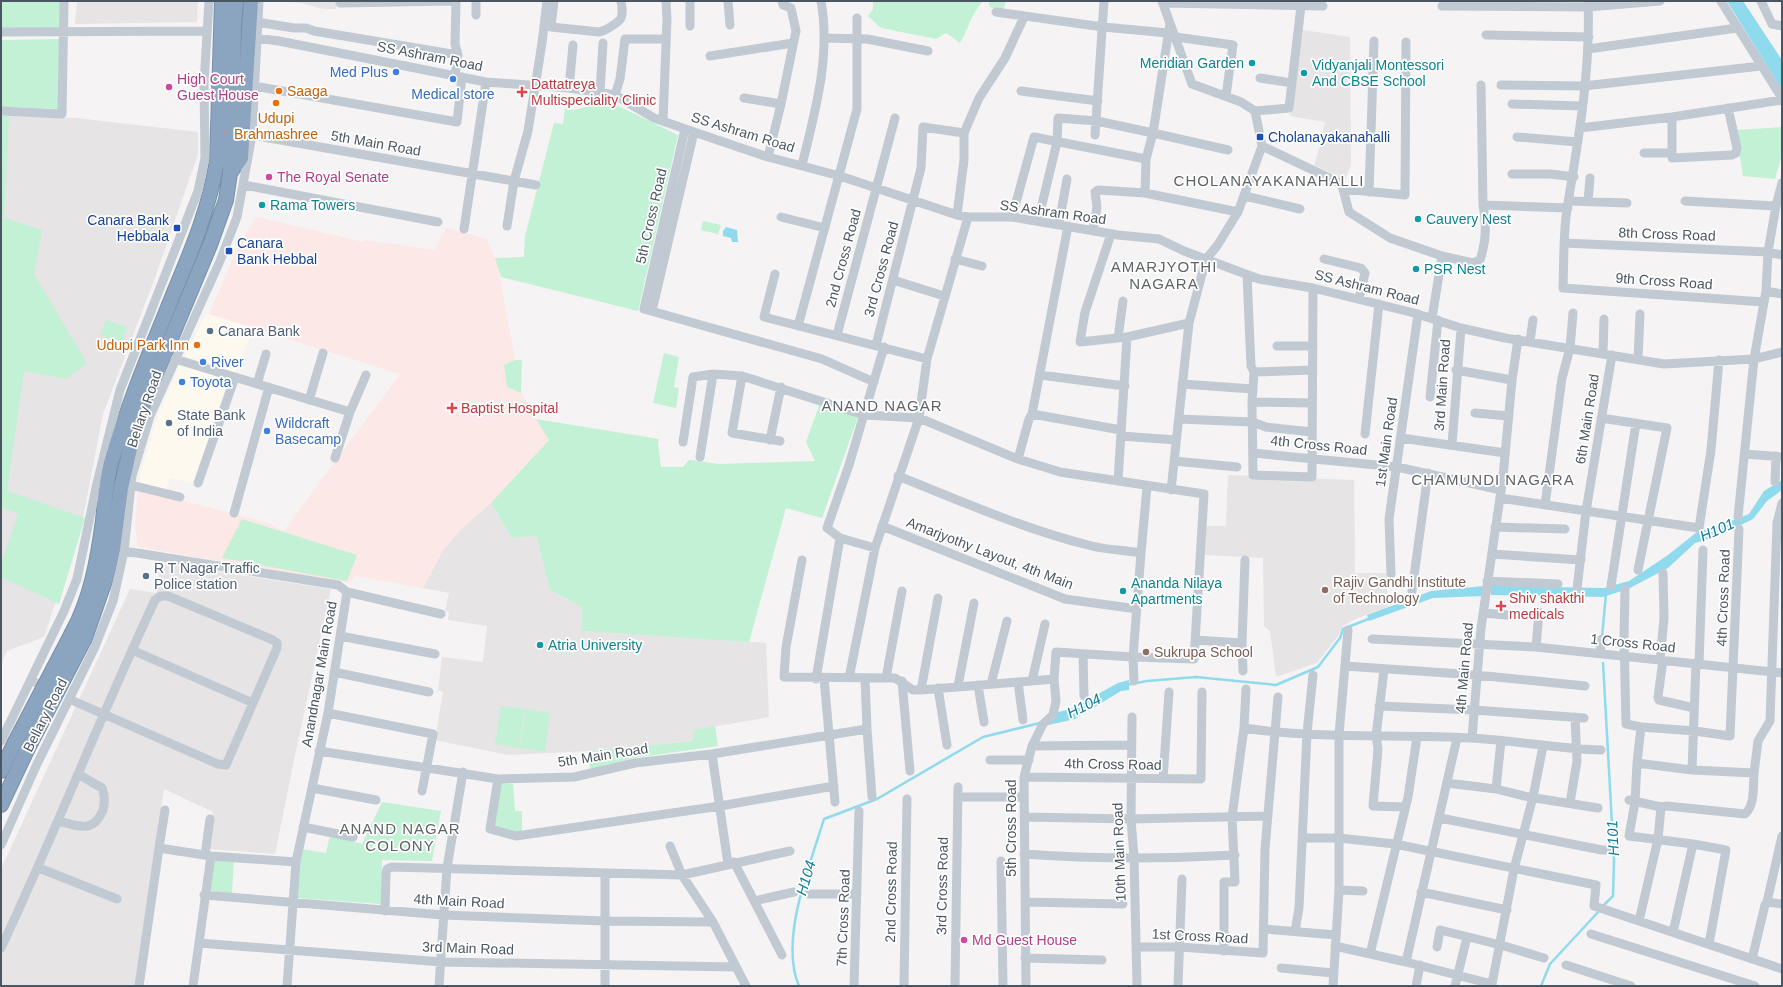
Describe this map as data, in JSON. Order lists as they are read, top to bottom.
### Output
{
  "streets": {
    "highway": ["Bellary Road"],
    "street": [
      "SS Ashram Road",
      "5th Main Road",
      "5th Cross Road",
      "8th Cross Road",
      "2nd Cross Road",
      "3rd Cross Road",
      "9th Cross Road",
      "3rd Main Road",
      "6th Main Road",
      "1st Main Road",
      "4th Cross Road",
      "Amarjyothy Layout, 4th Main",
      "1 Cross Road",
      "4th Main Road",
      "Anandnagar Main Road",
      "10th Main Road",
      "7th Cross Road",
      "1st Cross Road"
    ]
  },
  "crossings": [
    ["SS Ashram Road", "5th Cross Road"],
    ["SS Ashram Road", "2nd Cross Road"],
    ["SS Ashram Road", "3rd Cross Road"],
    ["SS Ashram Road", "3rd Main Road"],
    ["SS Ashram Road", "6th Main Road"],
    ["SS Ashram Road", "1st Main Road"],
    ["SS Ashram Road", "4th Cross Road"],
    ["SS Ashram Road", "4th Main Road"],
    ["5th Main Road", "Anandnagar Main Road"],
    ["5th Cross Road", "3rd Cross Road"],
    ["5th Cross Road", "4th Cross Road"],
    ["8th Cross Road", "9th Cross Road"],
    ["3rd Main Road", "Anandnagar Main Road"],
    ["Bellary Road", "Anandnagar Main Road"],
    ["6th Main Road", "4th Cross Road"],
    ["1st Main Road", "4th Cross Road"],
    ["4th Cross Road", "1 Cross Road"],
    ["4th Cross Road", "4th Main Road"],
    ["4th Cross Road", "10th Main Road"],
    ["1 Cross Road", "4th Main Road"],
    ["4th Main Road", "Anandnagar Main Road"],
    ["10th Main Road", "1st Cross Road"]
  ],
  "districts": [
    "CHOLANAYAKANAHALLI",
    "AMARJYOTHI NAGARA",
    "ANAND NAGAR",
    "CHAMUNDI NAGARA",
    "ANAND NAGAR COLONY"
  ],
  "water": ["H101", "H104"],
  "places": {
    "other": [
      "Meridian Garden",
      "Med Plus",
      "Vidyanjali Montessori And CBSE School",
      "Medical store",
      "High Court Guest House",
      "Saaga",
      "Udupi Brahmashree",
      "The Royal Senate",
      "Rama Towers",
      "Cauvery Nest",
      "PSR Nest",
      "Canara Bank",
      "Udupi Park Inn",
      "River",
      "Toyota",
      "State Bank of India",
      "Wildcraft Basecamp",
      "R T Nagar Traffic Police station",
      "Rajiv Gandhi Institute of Technology",
      "Ananda Nilaya Apartments",
      "Atria University",
      "Sukrupa School",
      "Md Guest House"
    ],
    "health": ["Dattatreya Multispeciality Clinic", "Baptist Hospital", "Shiv shakthi medicals"],
    "transit": ["Cholanayakanahalli", "Canara Bank Hebbala", "Canara Bank Hebbal"]
  }
}
